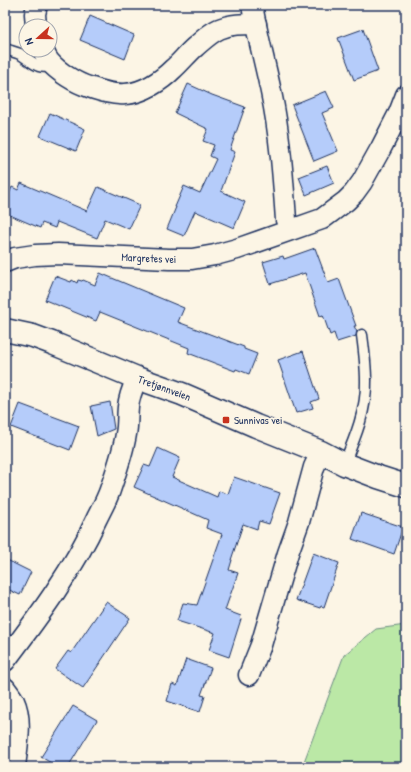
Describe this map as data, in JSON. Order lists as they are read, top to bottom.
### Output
{
  "streets": {
    "street": ["Margretes vei", "Tretjønnveien"]
  },
  "places": {
    "transit": ["Sunnivas vei"]
  },
  "north": "left"
}
